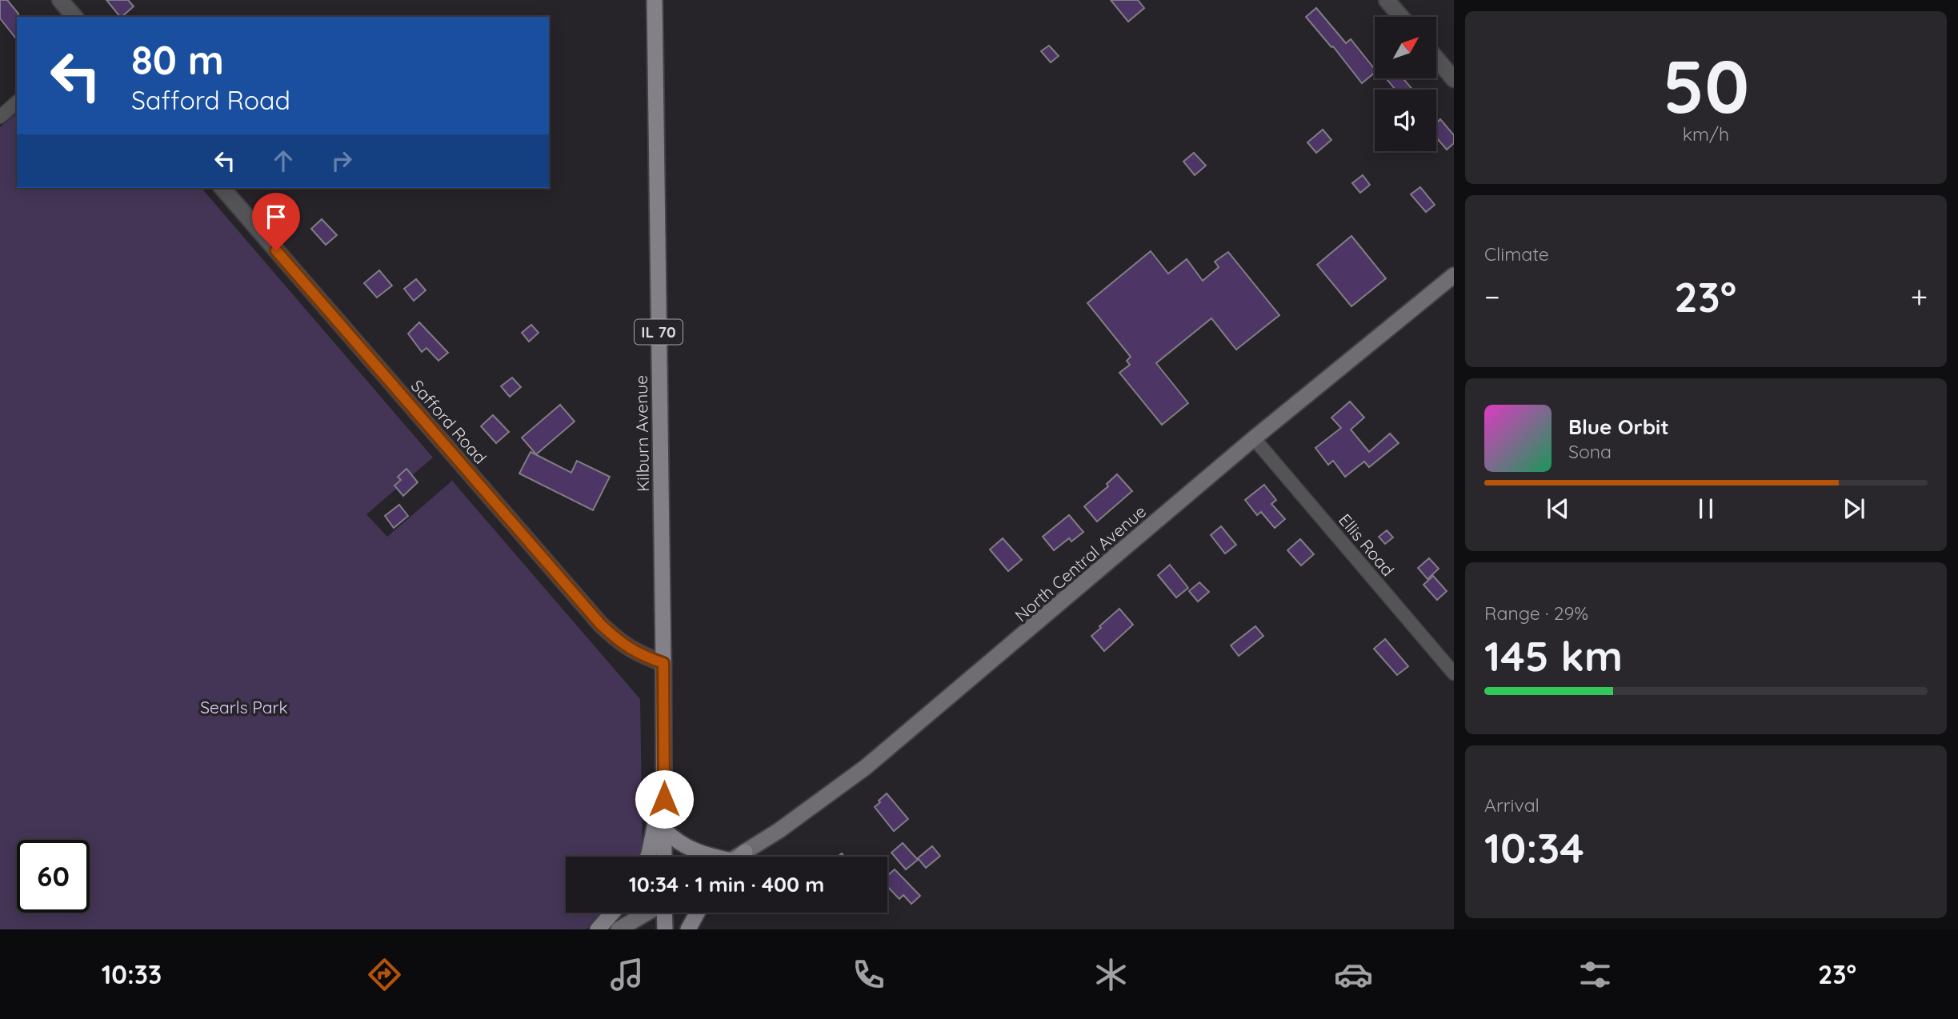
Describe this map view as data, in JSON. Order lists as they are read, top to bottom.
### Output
{
  "streets": {
    "main road": ["IL 70", "Kilburn Avenue", "North Central Avenue"],
    "street": ["Safford Road", "Ellis Road"]
  },
  "crossings": [
    ["Safford Road", "Kilburn Avenue"],
    ["Ellis Road", "North Central Avenue"]
  ],
  "parks": ["Searls Park"],
  "north": "top right",
  "page": {
    "tile": [
      ["50", "km/h"],
      "Climate",
      ["Range · 29%", "145 km"],
      ["Arrival", "10:34"]
    ],
    "turn": ["80 m", "Safford Road"],
    "heat": ["−", "23°", "+"],
    "song": ["Blue Orbit", "Sona"],
    "limit": "60",
    "trip": "10:34 · 1 min · 400 m",
    "tabs": ["10:33", "23°"]
  }
}
